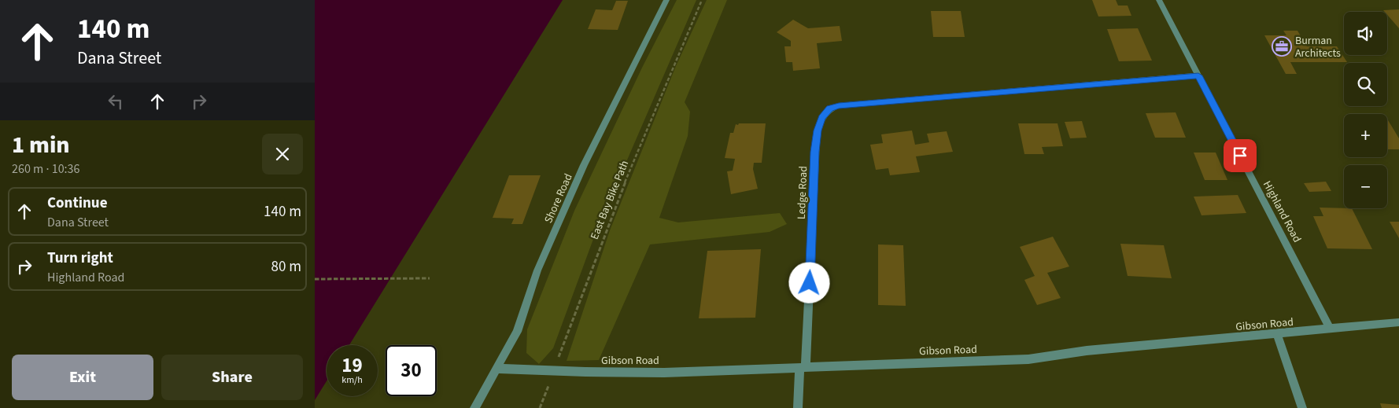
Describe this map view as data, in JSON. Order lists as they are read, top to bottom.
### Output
{
  "streets": {
    "street": [
      "Ledge Road",
      "Shore Road",
      "Highland Road",
      "Gibson Road"
    ],
    "path": ["East Bay Bike Path"]
  },
  "crossings": [
    ["Ledge Road", "Highland Road"],
    ["Ledge Road", "Gibson Road"],
    ["Shore Road", "Gibson Road"],
    ["East Bay Bike Path", "Gibson Road"],
    ["Highland Road", "Gibson Road"]
  ],
  "places": {
    "office": ["Burman Architects"]
  },
  "page": {
    "turn": ["140 m", "Dana Street"],
    "map_buttons": ["+", "−"],
    "heading": ["1 min", "260 m · 10:36"],
    "list": [
      {
        "name": "Continue",
        "note": "Dana Street",
        "value": "140 m"
      },
      {
        "name": "Turn right",
        "note": "Highland Road",
        "value": "80 m"
      }
    ],
    "speed": "19 km/h",
    "limit": "30",
    "buttons": ["Exit", "Share"]
  }
}
